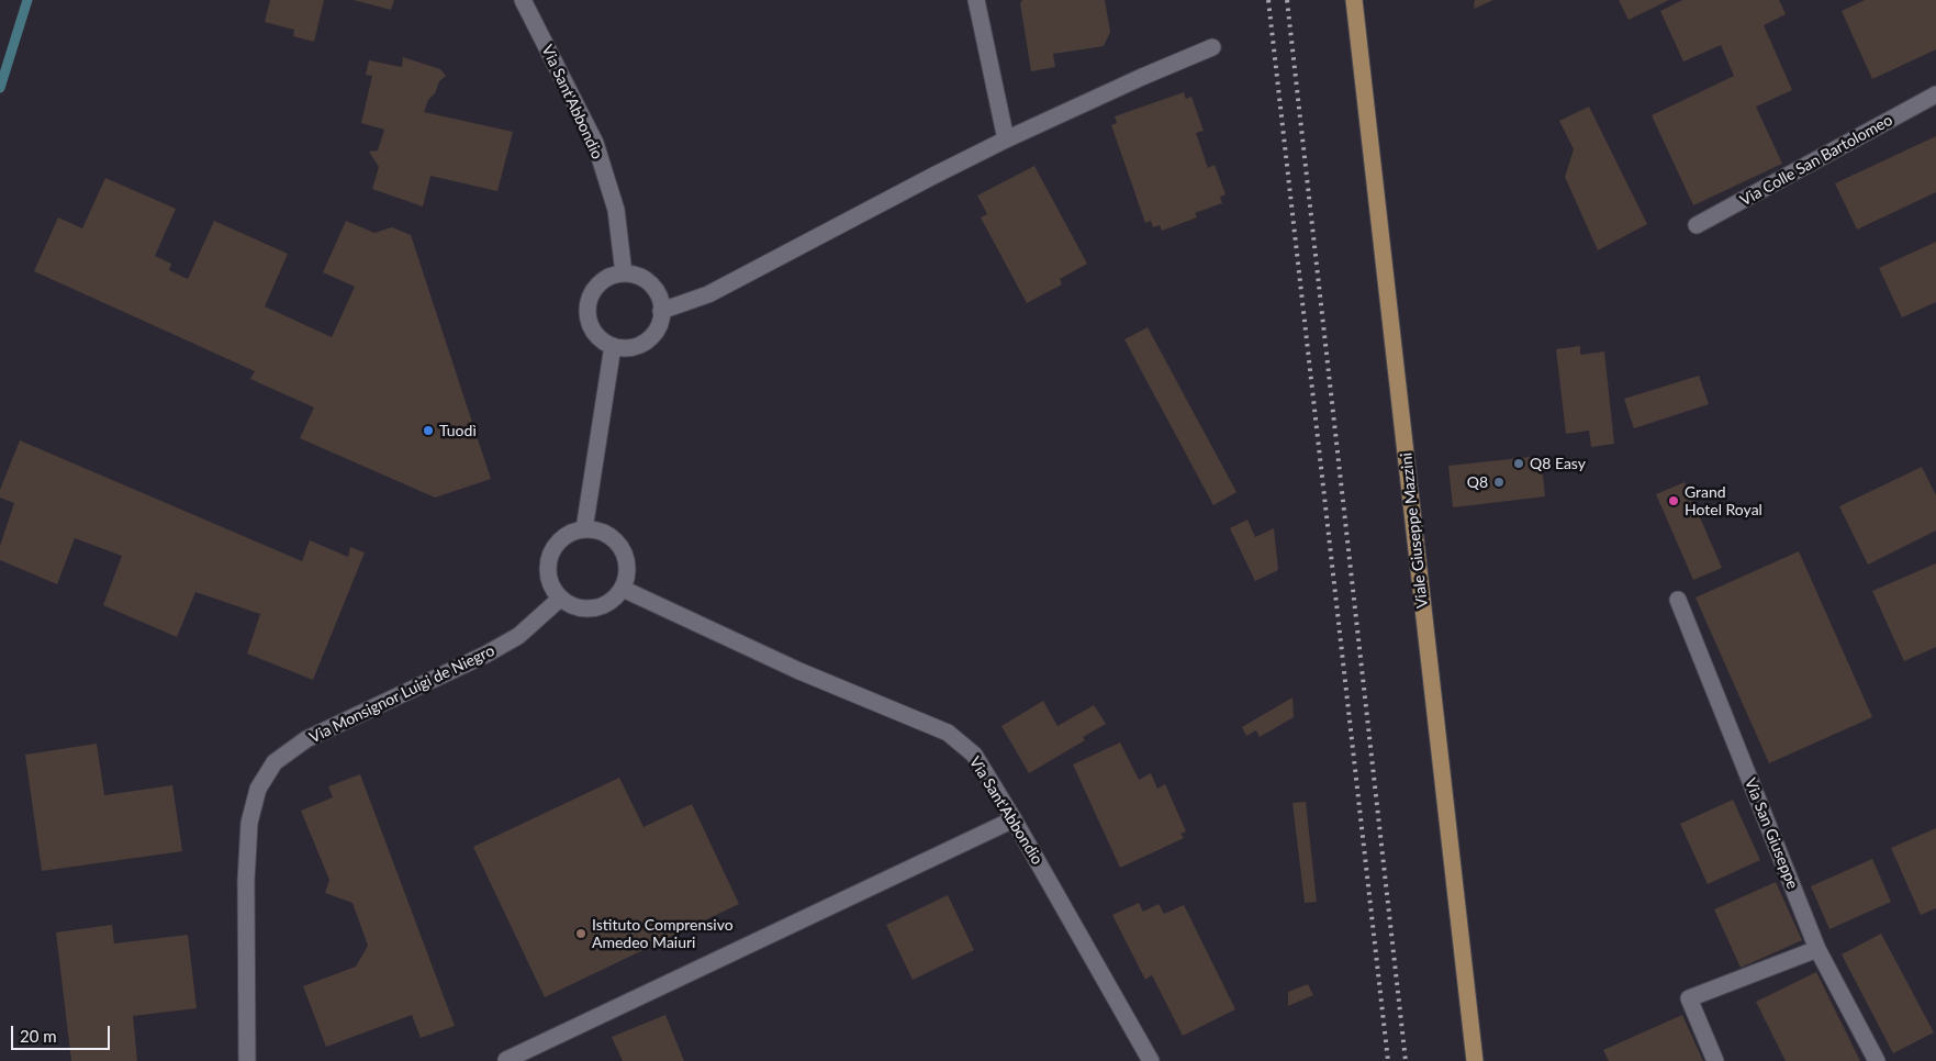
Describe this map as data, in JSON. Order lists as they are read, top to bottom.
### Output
{
  "streets": {
    "main road": ["Viale Giuseppe Mazzini"],
    "street": [
      "Via Sant'Abbondio",
      "Via Colle San Bartolomeo",
      "Via Monsignor Luigi de Niegro",
      "Via San Giuseppe"
    ]
  },
  "crossings": [
    ["Via Sant'Abbondio", "Via Monsignor Luigi de Niegro"]
  ],
  "places": [
    "Tuodì",
    "Q8 Easy",
    "Q8",
    "Grand Hotel Royal",
    "Istituto Comprensivo Amedeo Maiuri"
  ],
  "scale_bar": "20 m"
}
